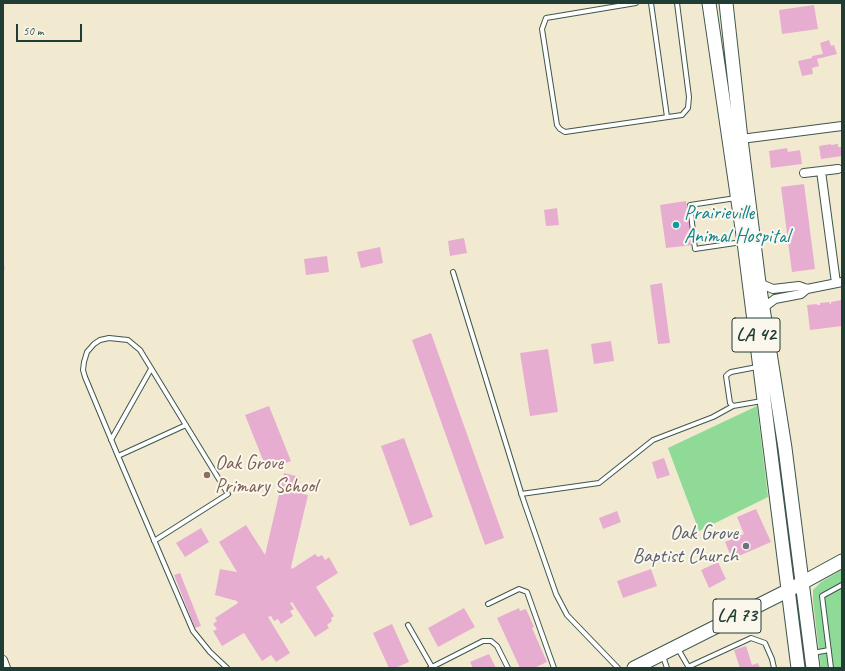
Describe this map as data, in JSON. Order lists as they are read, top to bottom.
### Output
{
  "streets": {
    "main road": ["LA 42", "LA 73"]
  },
  "crossings": [
    ["LA 42", "LA 73"]
  ],
  "places": ["Prairieville Animal Hospital", "Oak Grove Primary School", "Oak Grove Baptist Church"],
  "scale_bar": "50 m"
}
